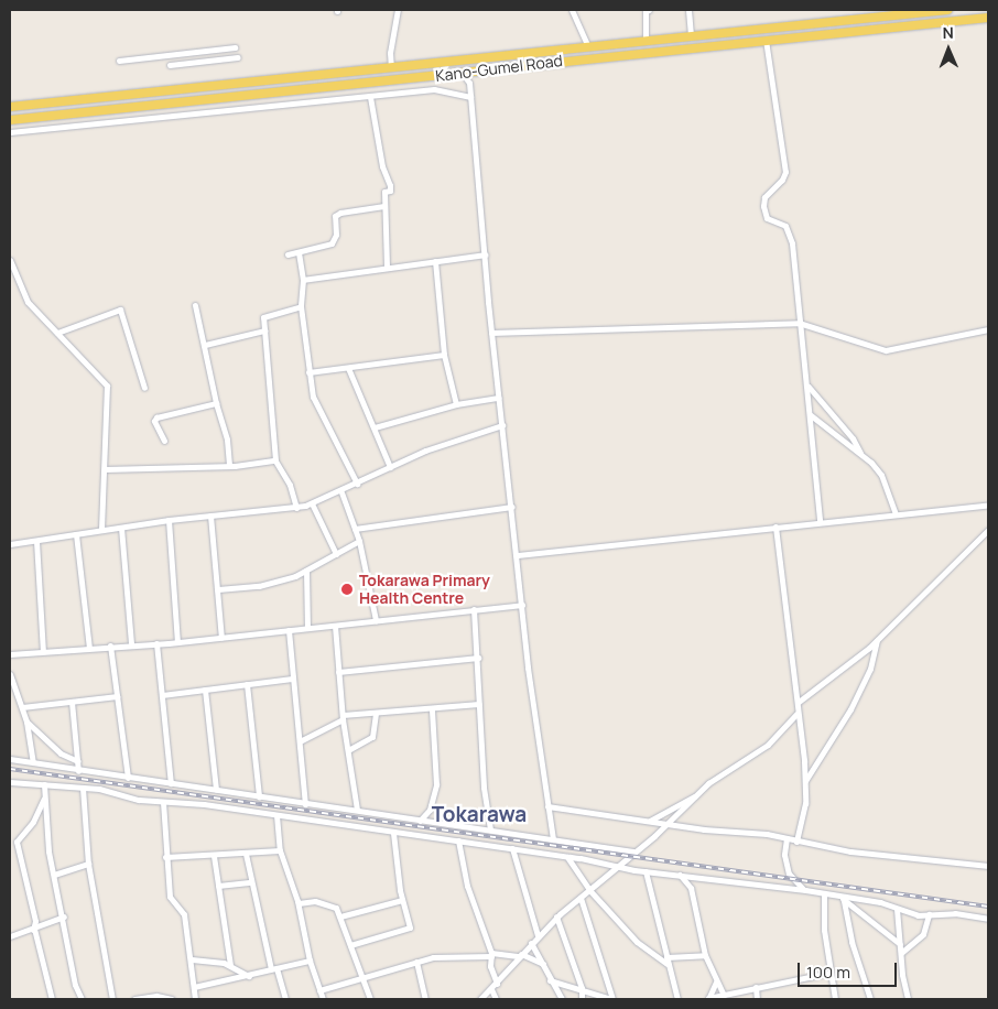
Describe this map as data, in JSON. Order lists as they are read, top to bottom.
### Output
{
  "streets": {
    "main road": ["Kano-Gumel Road"]
  },
  "districts": ["Tokarawa"],
  "places": ["Tokarawa Primary Health Centre"],
  "scale_bar": "100 m",
  "north": "top"
}
